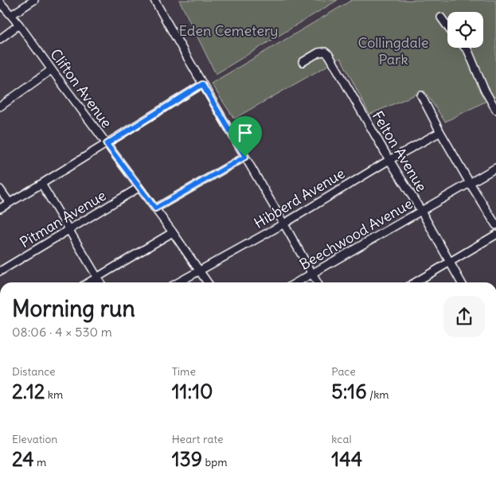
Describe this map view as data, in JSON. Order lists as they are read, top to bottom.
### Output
{
  "streets": {
    "street": [
      "Clifton Avenue",
      "Felton Avenue",
      "Hibberd Avenue",
      "Pitman Avenue",
      "Beechwood Avenue"
    ]
  },
  "crossings": [
    ["Clifton Avenue", "Hibberd Avenue"],
    ["Clifton Avenue", "Pitman Avenue"],
    ["Felton Avenue", "Hibberd Avenue"],
    ["Felton Avenue", "Beechwood Avenue"]
  ],
  "parks": ["Eden Cemetery", "Collingdale Park"],
  "page": {
    "heading": ["Morning run", "08:06 · 4 × 530 m"],
    "stats": [
      ["Distance", "2.12 km"],
      ["Time", "11:10"],
      ["Pace", "5:16 /km"],
      ["Elevation", "24 m"],
      ["Heart rate", "139 bpm"],
      ["kcal", "144"]
    ]
  }
}
